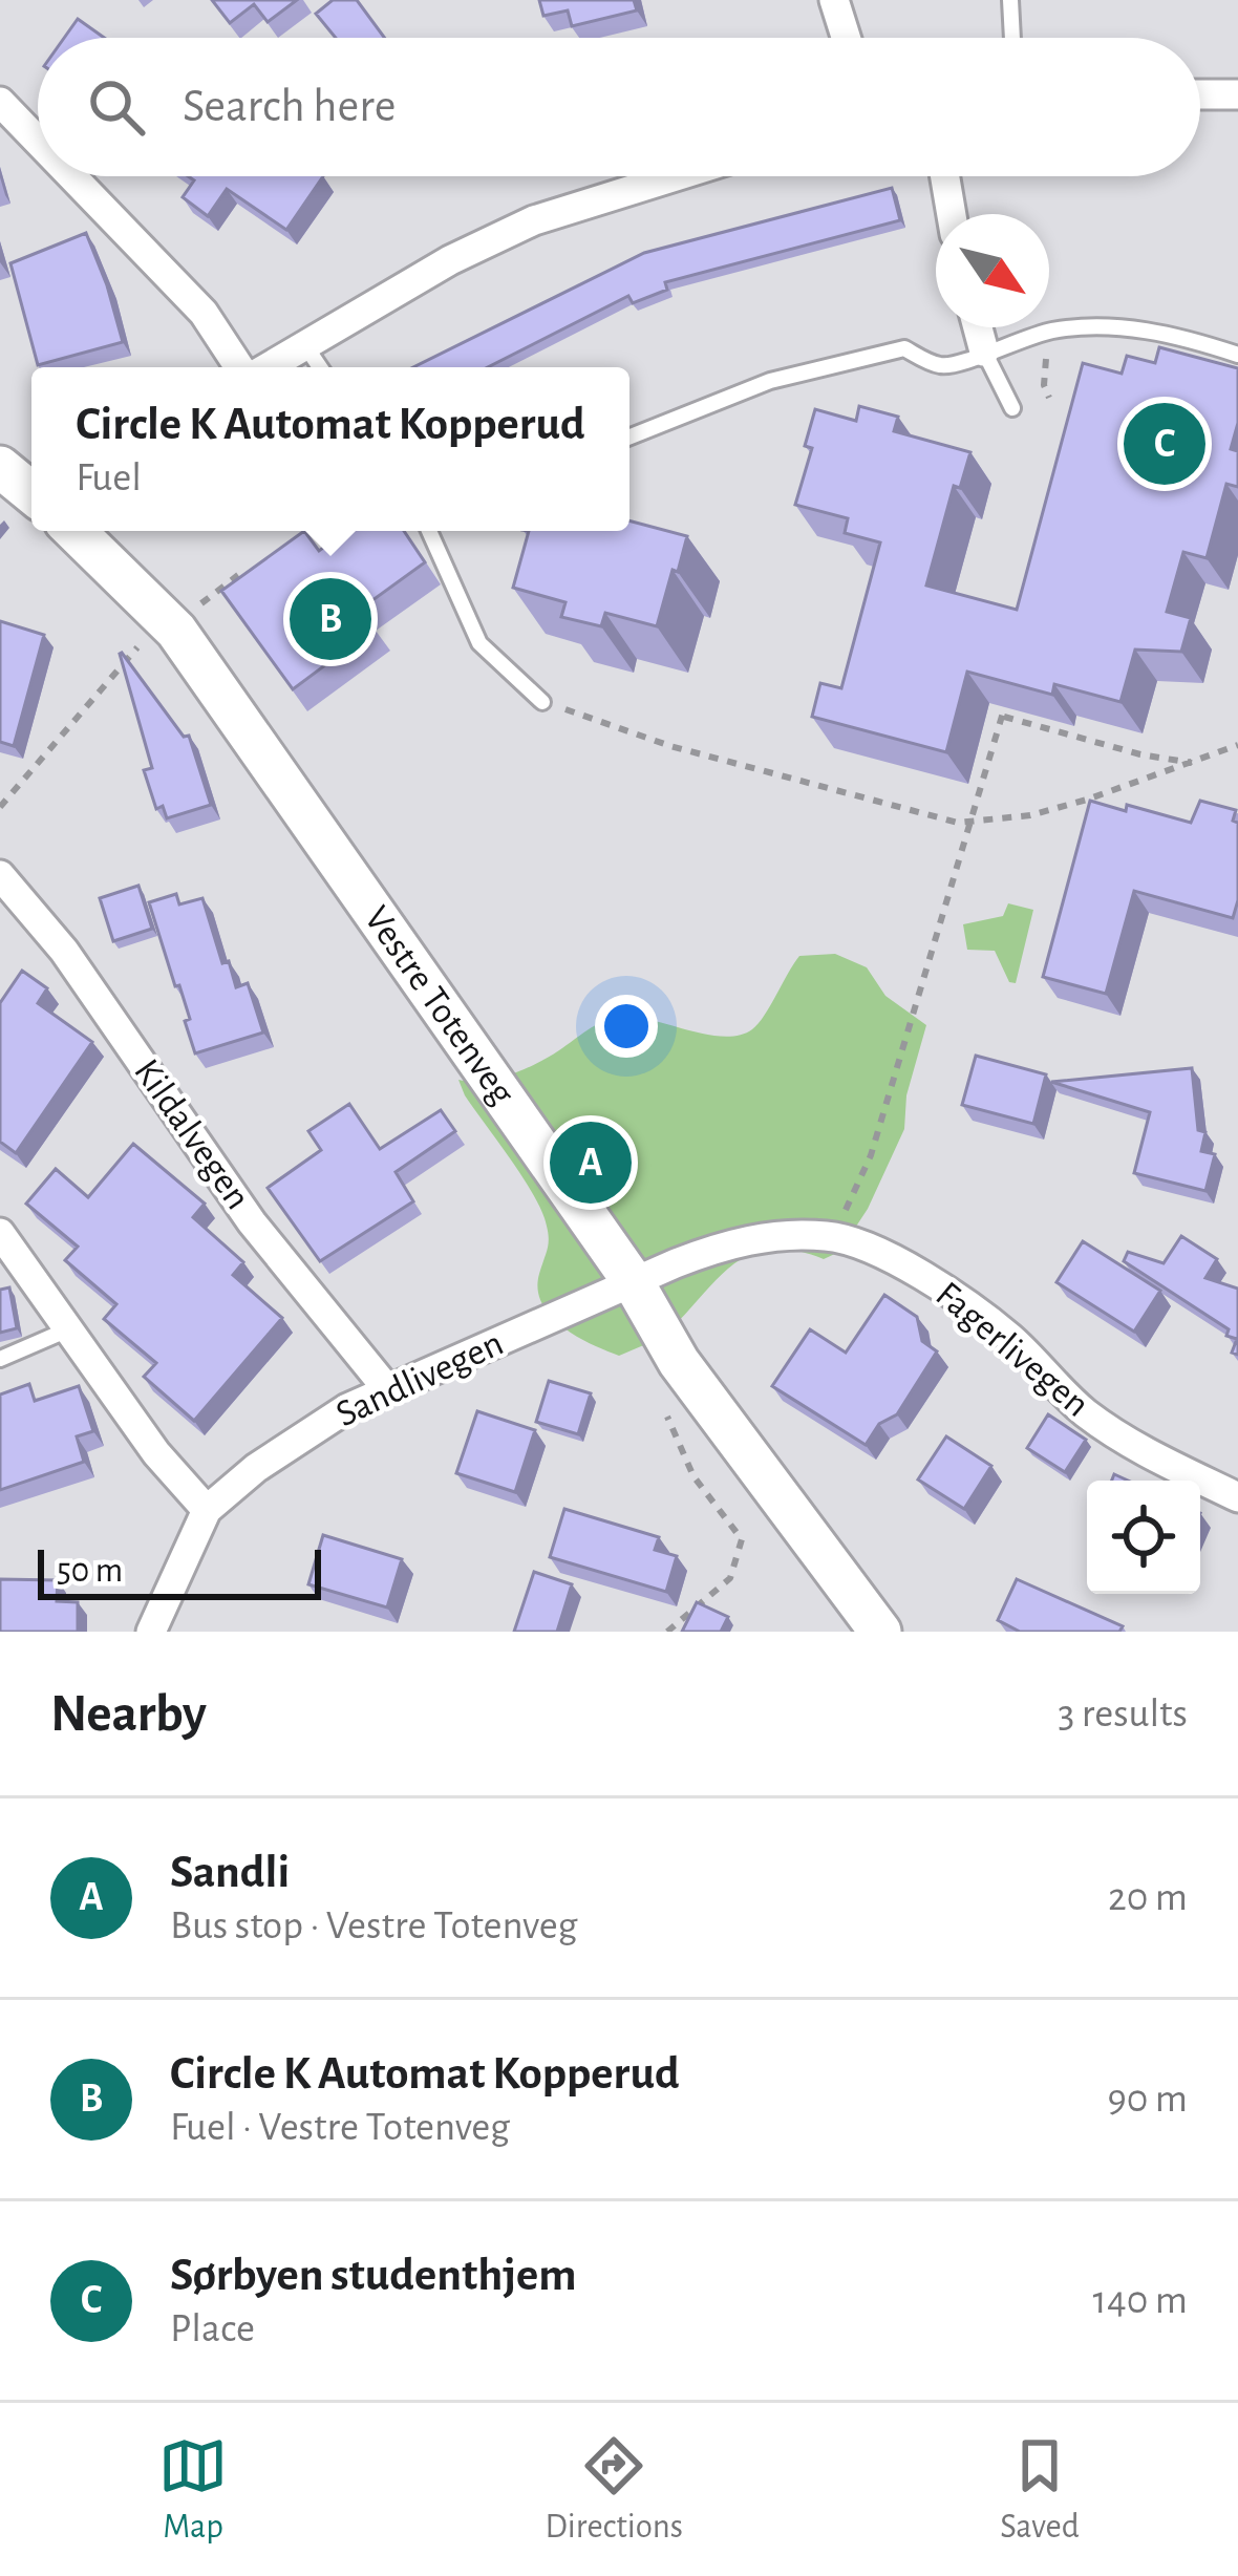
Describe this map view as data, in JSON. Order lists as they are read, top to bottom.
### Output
{
  "streets": {
    "main road": ["Vestre Totenveg"],
    "street": ["Kildalvegen", "Fagerlivegen", "Sandlivegen"]
  },
  "crossings": [
    ["Vestre Totenveg", "Fagerlivegen"],
    ["Vestre Totenveg", "Sandlivegen"],
    ["Kildalvegen", "Sandlivegen"],
    ["Fagerlivegen", "Sandlivegen"]
  ],
  "scale_bar": "50 m",
  "north": "bottom right",
  "page": {
    "search": "Search here",
    "popup": ["Circle K Automat Kopperud", "Fuel"],
    "pins": ["C", "B", "A"],
    "scale": "50 m",
    "heading": ["Nearby", "3 results"],
    "list": [
      {
        "mark": "A",
        "name": "Sandli",
        "note": "Bus stop · Vestre Totenveg",
        "value": "20 m"
      },
      {
        "mark": "B",
        "name": "Circle K Automat Kopperud",
        "note": "Fuel · Vestre Totenveg",
        "value": "90 m"
      },
      {
        "mark": "C",
        "name": "Sørbyen studenthjem",
        "note": "Place",
        "value": "140 m"
      }
    ],
    "nav": ["Map", "Directions", "Saved"]
  }
}
